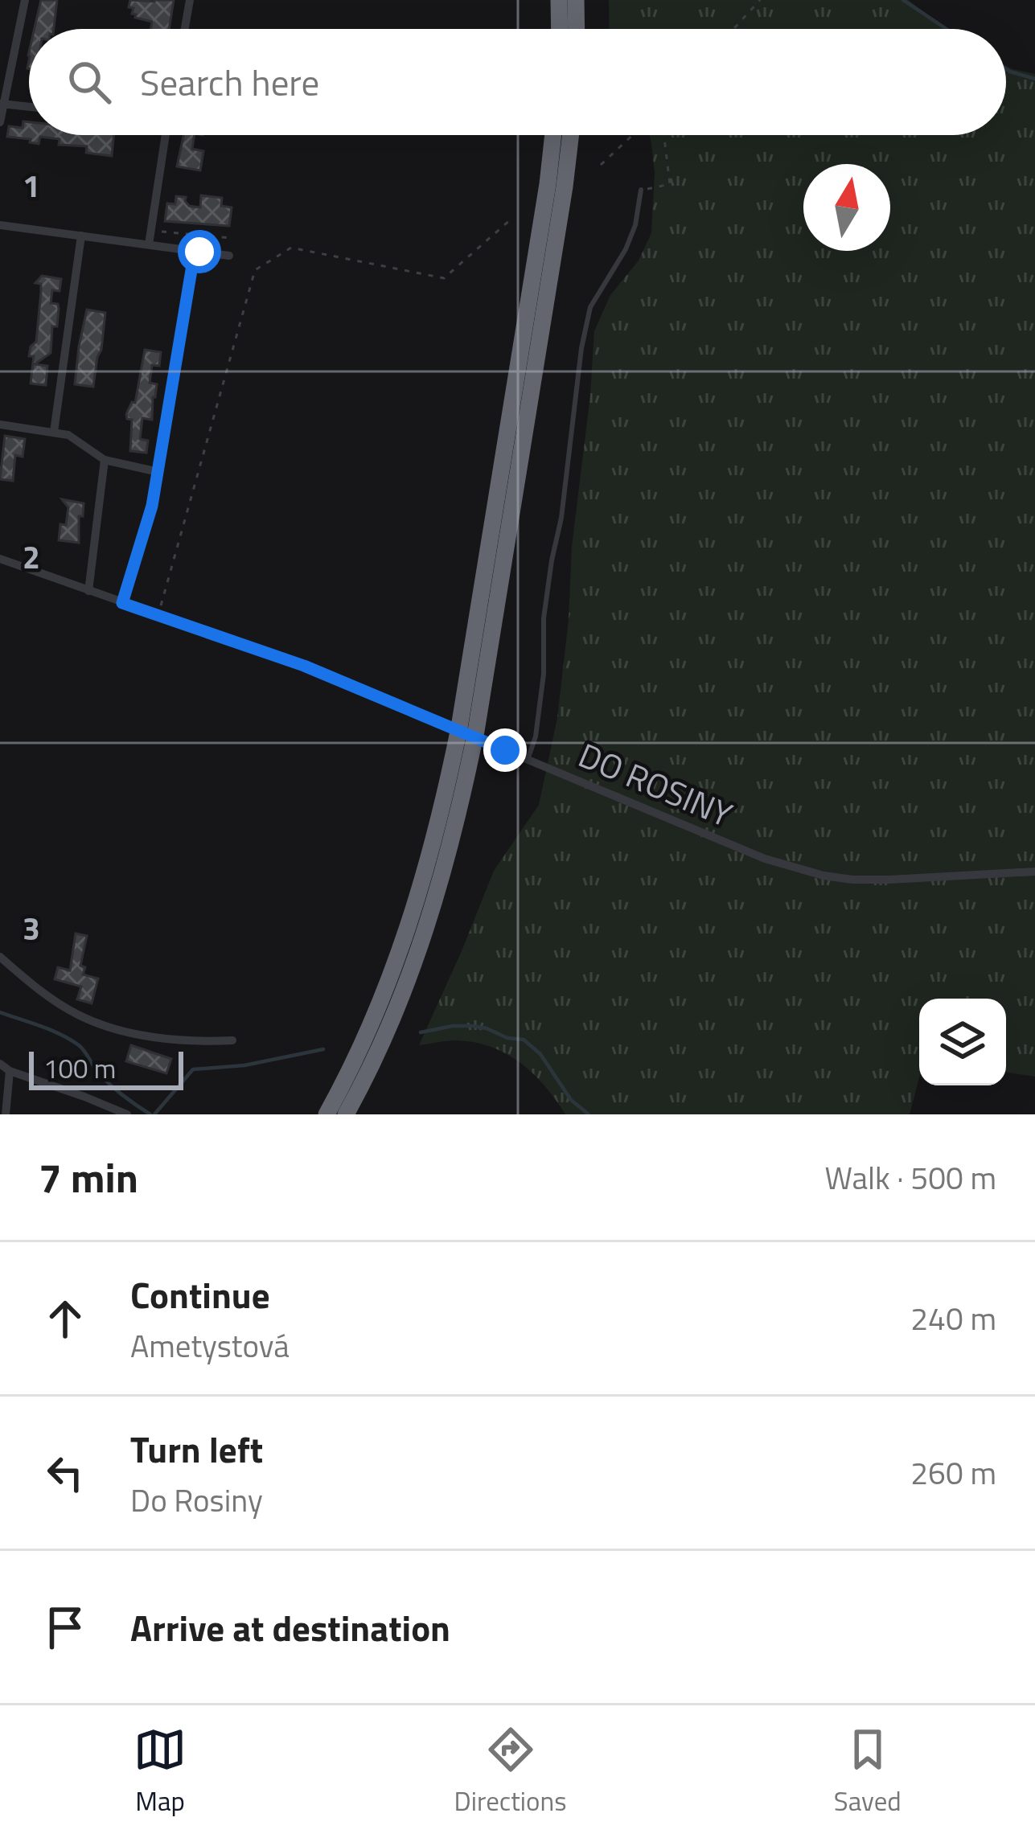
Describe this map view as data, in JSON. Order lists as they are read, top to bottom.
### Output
{
  "streets": {
    "street": ["DO ROSINY"]
  },
  "scale_bar": "100 m",
  "north": "top",
  "page": {
    "search": "Search here",
    "scale": "100 m",
    "heading": ["7 min", "Walk · 500 m"],
    "list": [
      ["Continue", "Ametystová", "240 m"],
      ["Turn left", "Do Rosiny", "260 m"],
      "Arrive at destination"
    ],
    "nav": ["Map", "Directions", "Saved"]
  },
  "grid": {
    "rows": ["1", "2", "3"]
  }
}
